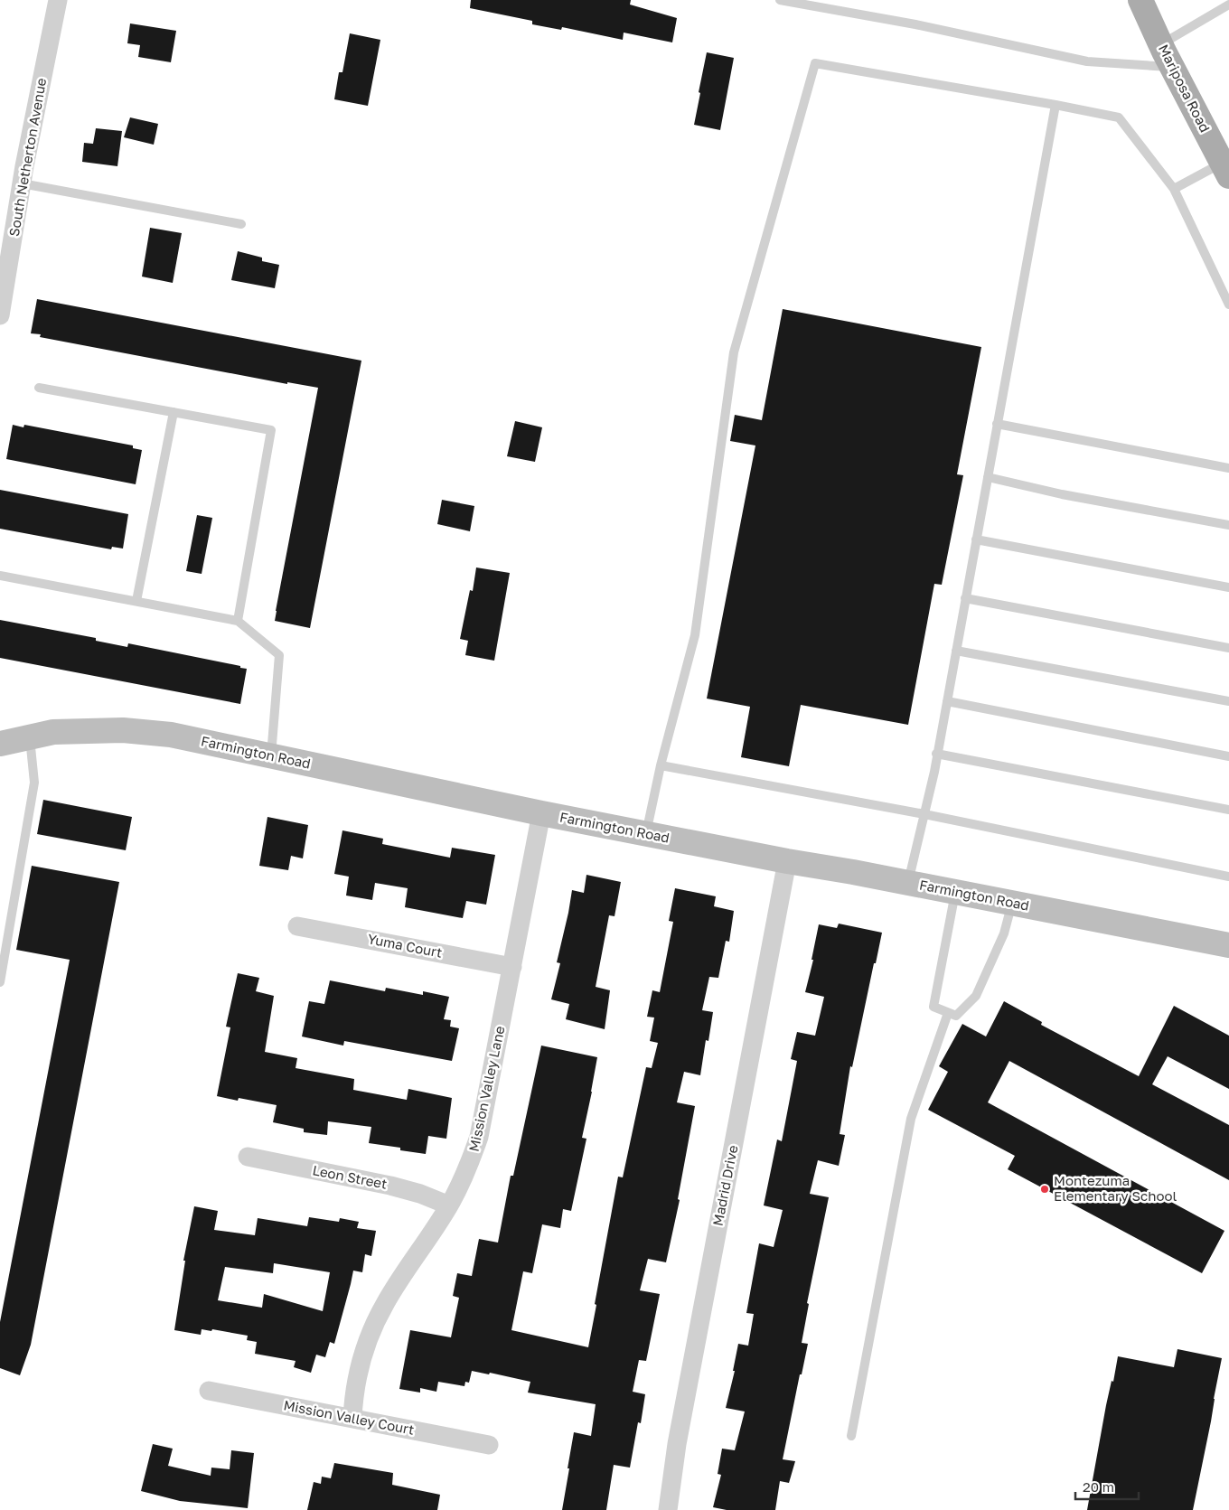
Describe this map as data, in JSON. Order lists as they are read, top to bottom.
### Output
{
  "streets": {
    "main road": ["Mariposa Road", "Farmington Road"],
    "street": [
      "South Netherton Avenue",
      "Yuma Court",
      "Mission Valley Lane",
      "Leon Street",
      "Madrid Drive",
      "Mission Valley Court"
    ]
  },
  "crossings": [
    ["Farmington Road", "Mission Valley Lane"],
    ["Farmington Road", "Madrid Drive"],
    ["Yuma Court", "Mission Valley Lane"],
    ["Mission Valley Lane", "Leon Street"],
    ["Mission Valley Lane", "Mission Valley Court"]
  ],
  "places": ["Montezuma Elementary School"],
  "scale_bar": "20 m"
}
